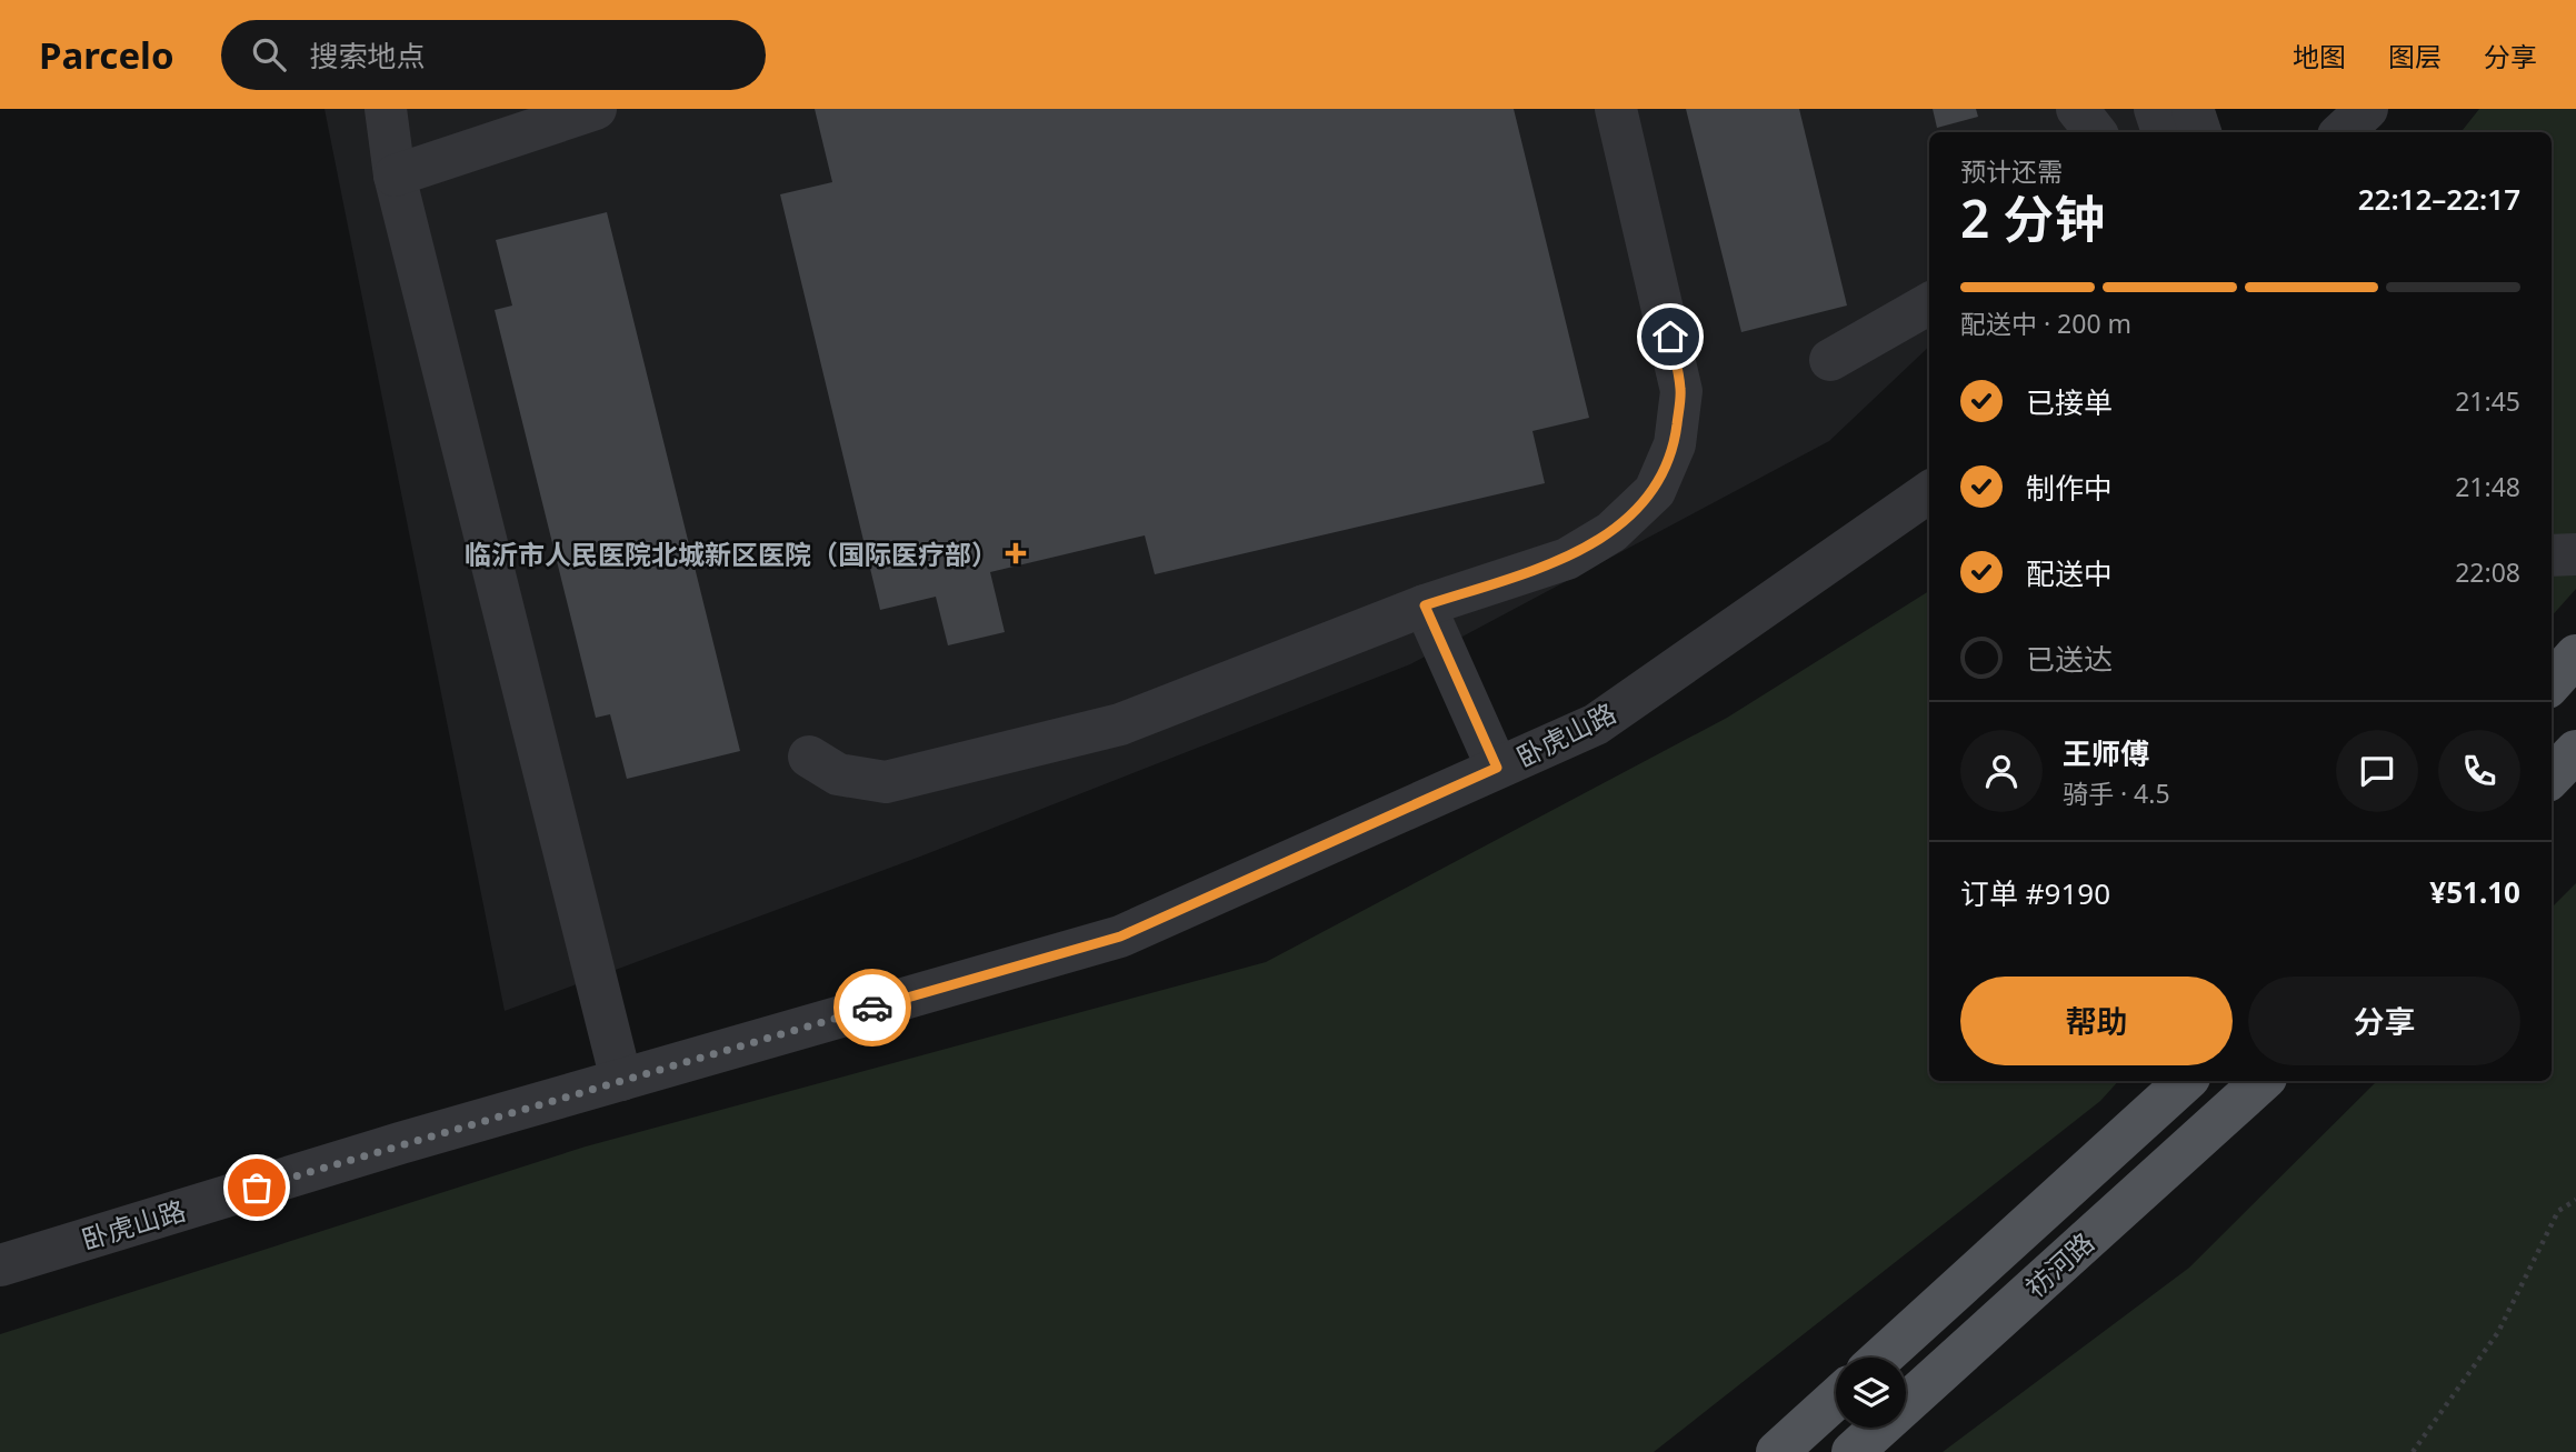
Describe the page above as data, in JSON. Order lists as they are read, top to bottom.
{
  "streets": {
    "main road": ["祊河路"],
    "street": ["卧虎山路"]
  },
  "places": {
    "health": ["临沂市人民医院北城新区医院（国际医疗部）"]
  },
  "page": {
    "header": "Parcelo",
    "search": "搜索地点",
    "nav": ["地图", "图层", "分享"],
    "heading": ["2 分钟", "预计还需", "22:12–22:17"],
    "panel": [
      "王师傅",
      "骑手 · 4.5",
      "订单 #9190",
      "¥51.10"
    ],
    "bar": "配送中 · 200 m",
    "list": [
      ["已接单", "21:45"],
      ["制作中", "21:48"],
      ["配送中", "22:08"],
      "已送达"
    ],
    "buttons": ["帮助", "分享"]
  }
}
